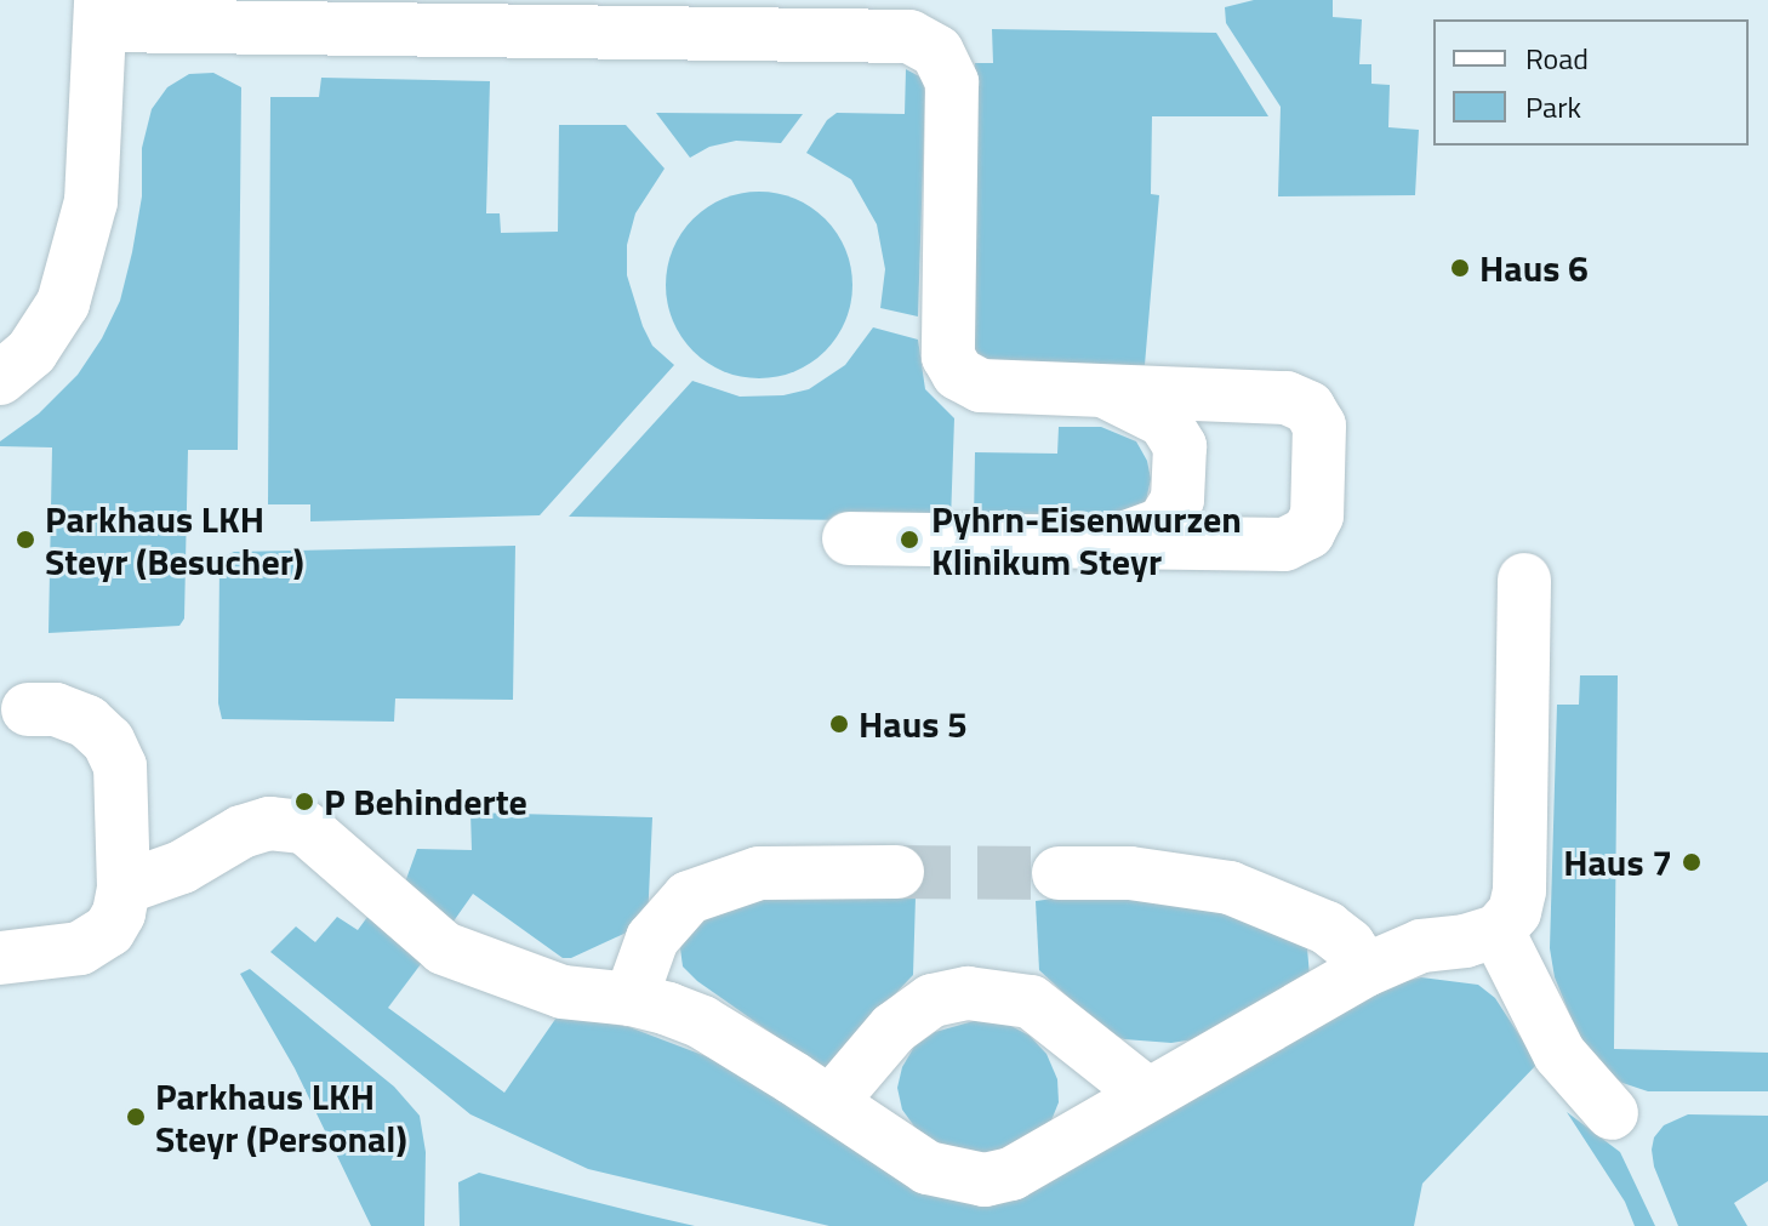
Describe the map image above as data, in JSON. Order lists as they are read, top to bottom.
{
  "places": [
    "Haus 6",
    "Parkhaus LKH Steyr (Besucher)",
    "Pyhrn-Eisenwurzen Klinikum Steyr",
    "Haus 5",
    "P Behinderte",
    "Haus 7",
    "Parkhaus LKH Steyr (Personal)"
  ],
  "legend": ["Road", "Park"]
}
